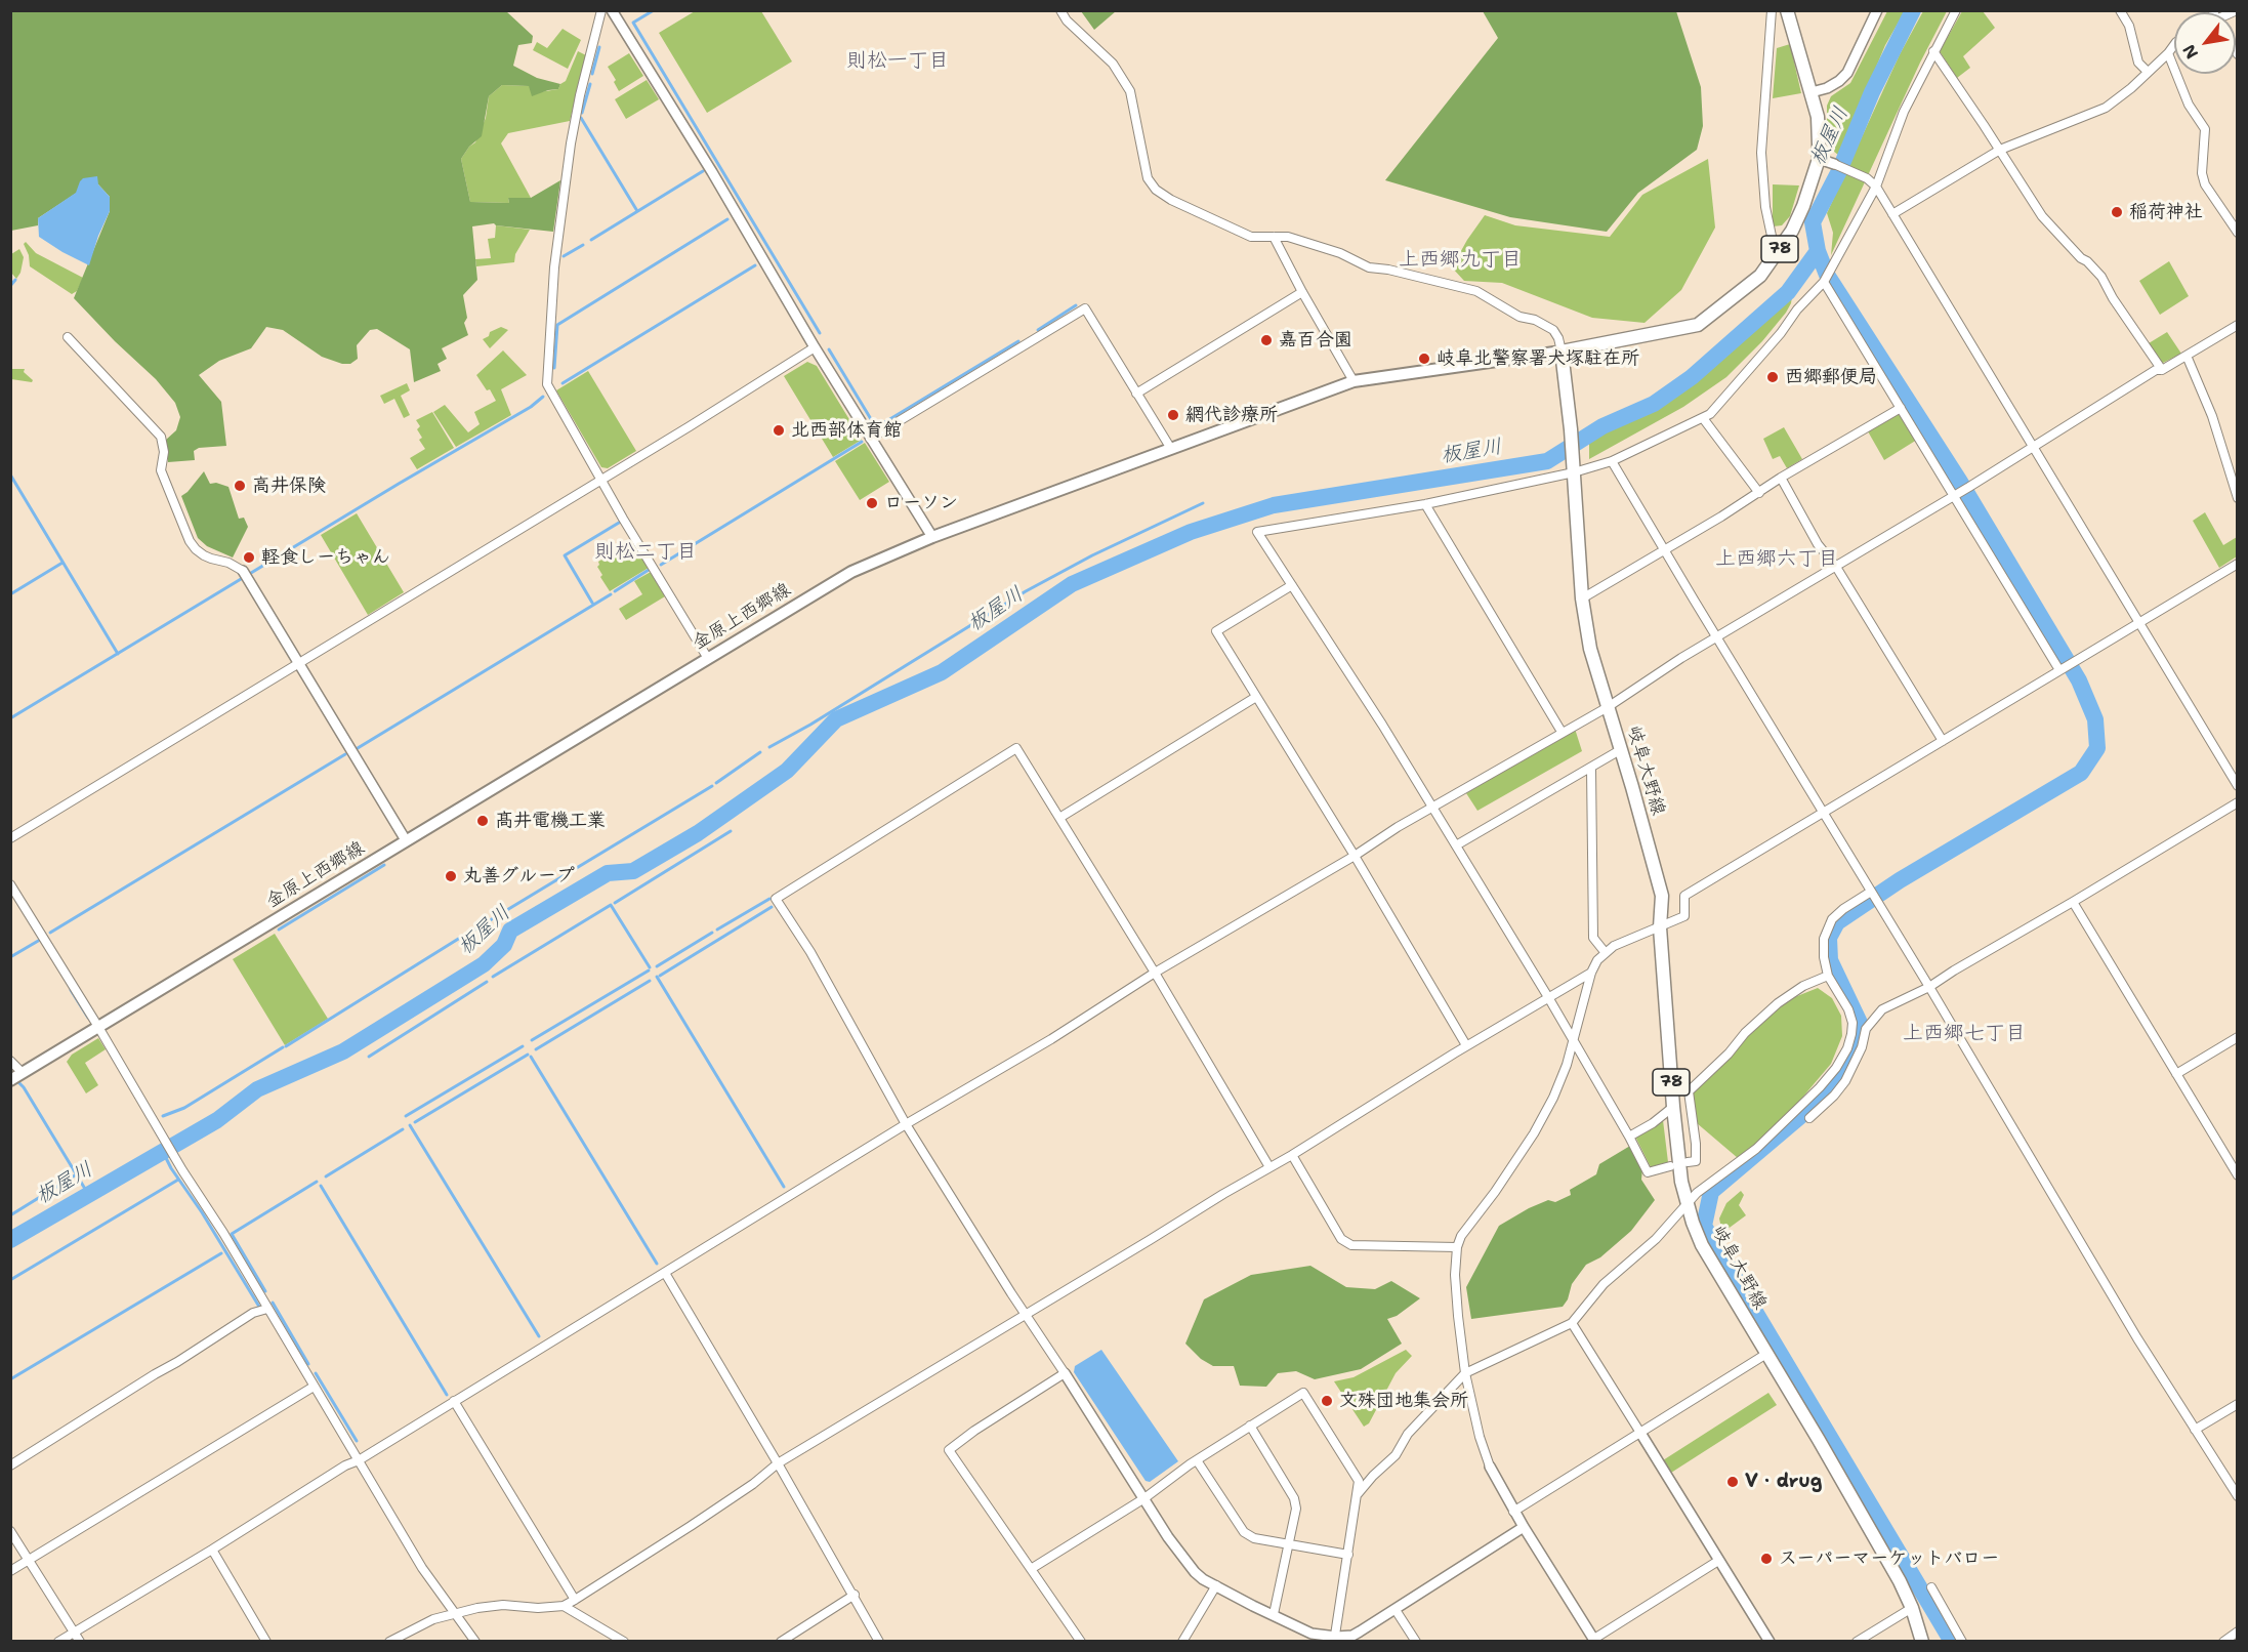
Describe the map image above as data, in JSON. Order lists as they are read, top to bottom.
{
  "streets": {
    "main road": ["78", "金原上西郷線", "岐阜大野線"]
  },
  "crossings": [
    ["78", "金原上西郷線"],
    ["78", "岐阜大野線"],
    ["金原上西郷線", "岐阜大野線"]
  ],
  "districts": [
    "則松一丁目",
    "上西郷九丁目",
    "則松二丁目",
    "上西郷六丁目",
    "上西郷七丁目"
  ],
  "water": ["板屋川"],
  "places": [
    "稲荷神社",
    "嘉百合園",
    "岐阜北警察署犬塚駐在所",
    "西郷郵便局",
    "網代診療所",
    "北西部体育館",
    "高井保険",
    "ローソン",
    "軽食しーちゃん",
    "髙井電機工業",
    "丸善グループ",
    "文殊団地集会所",
    "V・drug",
    "スーパーマーケットバロー"
  ],
  "north": "bottom left"
}
